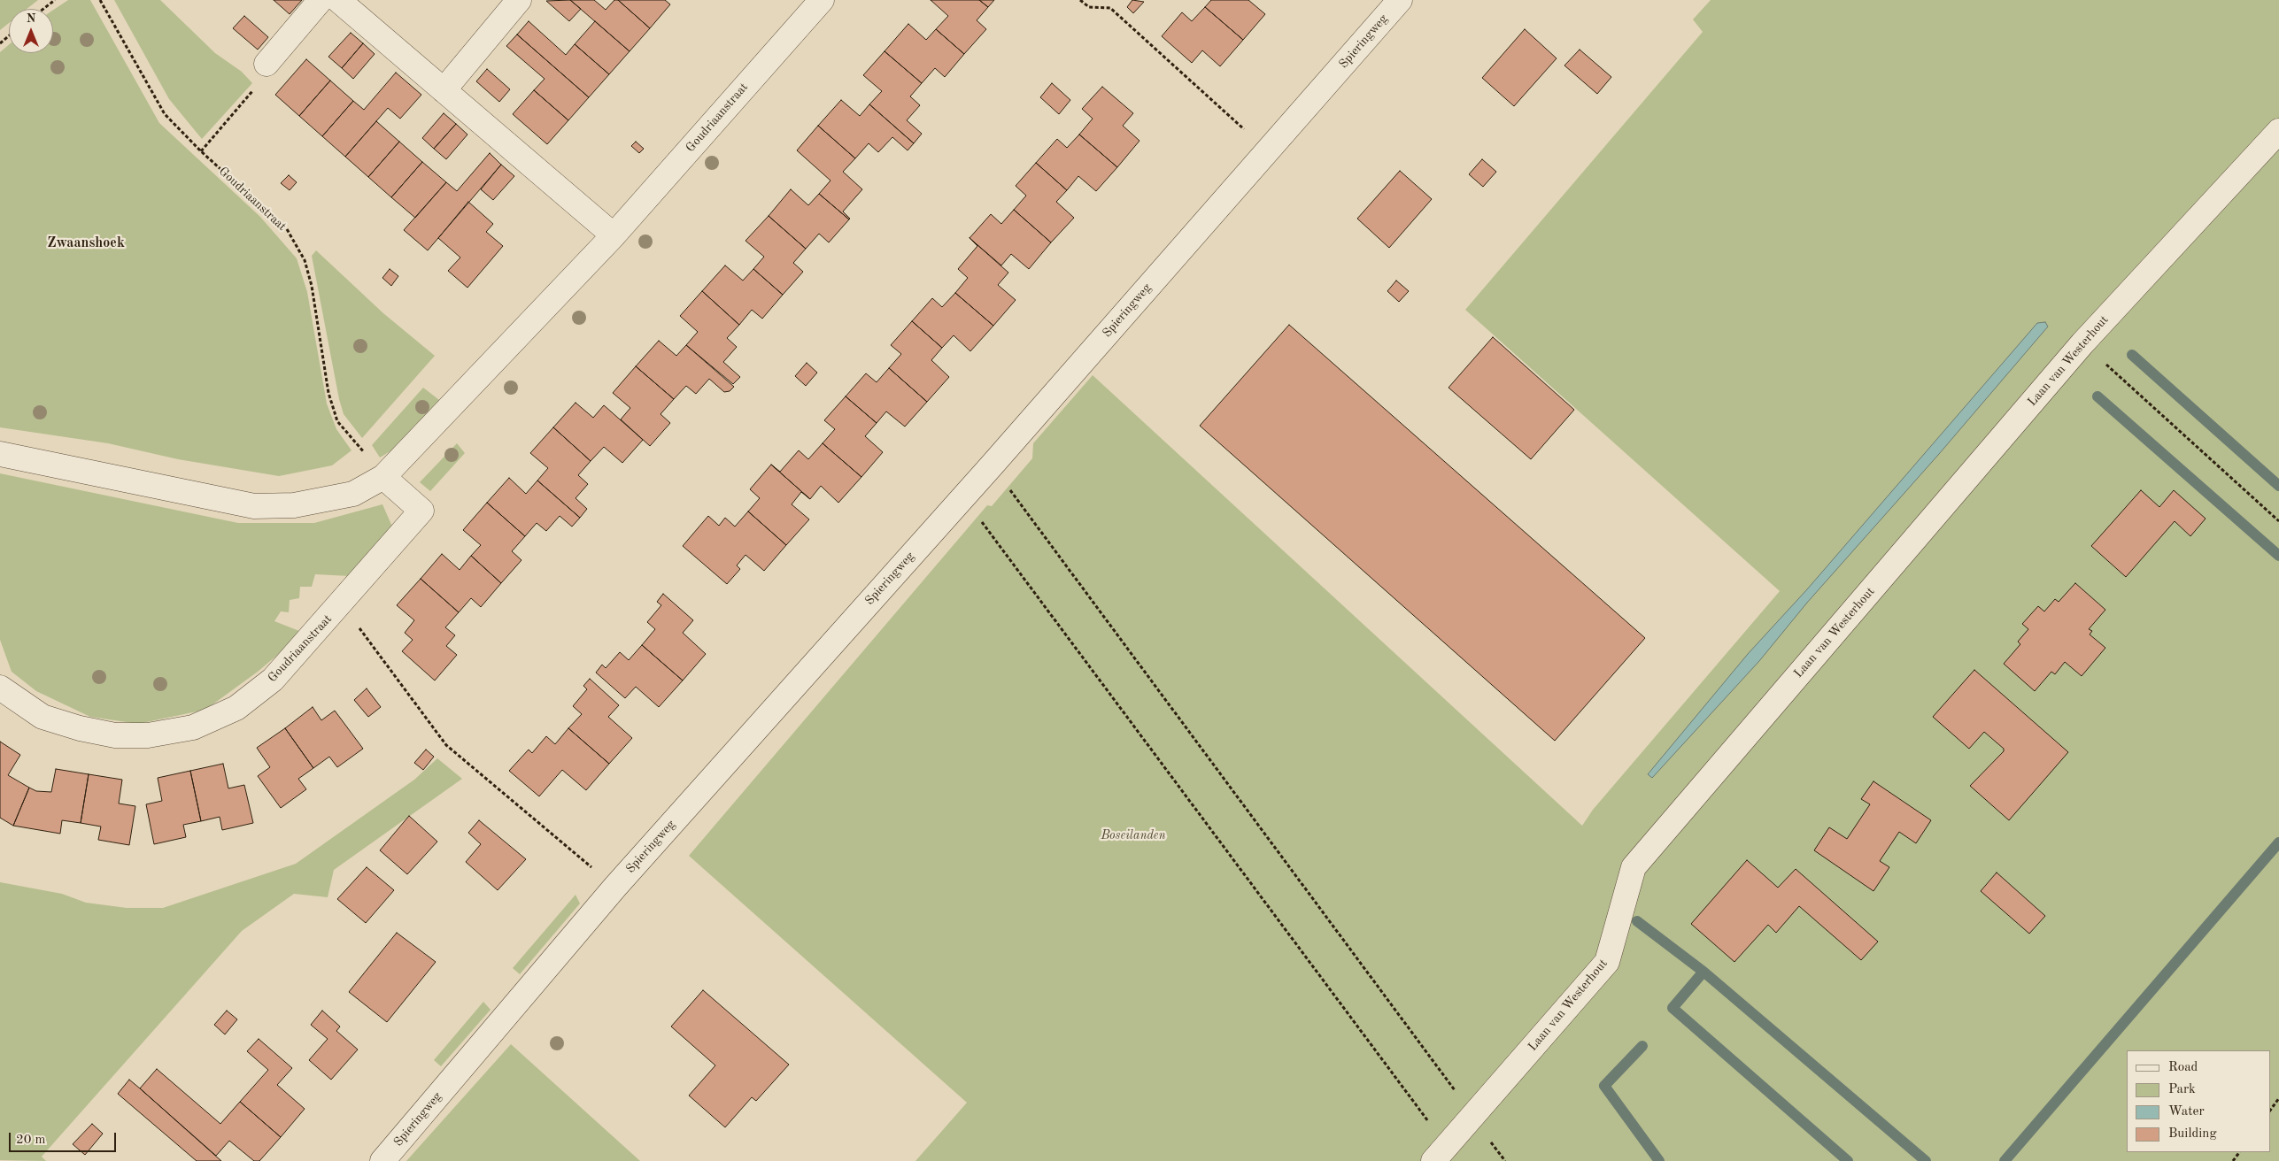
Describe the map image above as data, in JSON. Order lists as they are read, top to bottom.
{
  "streets": {
    "street": ["Spieringweg", "Goudriaanstraat", "Laan van Westerhout"]
  },
  "districts": ["Zwaanshoek"],
  "parks": ["Boseilanden"],
  "legend": [
    "Road",
    "Park",
    "Water",
    "Building"
  ],
  "scale_bar": "20 m",
  "north": "top"
}
